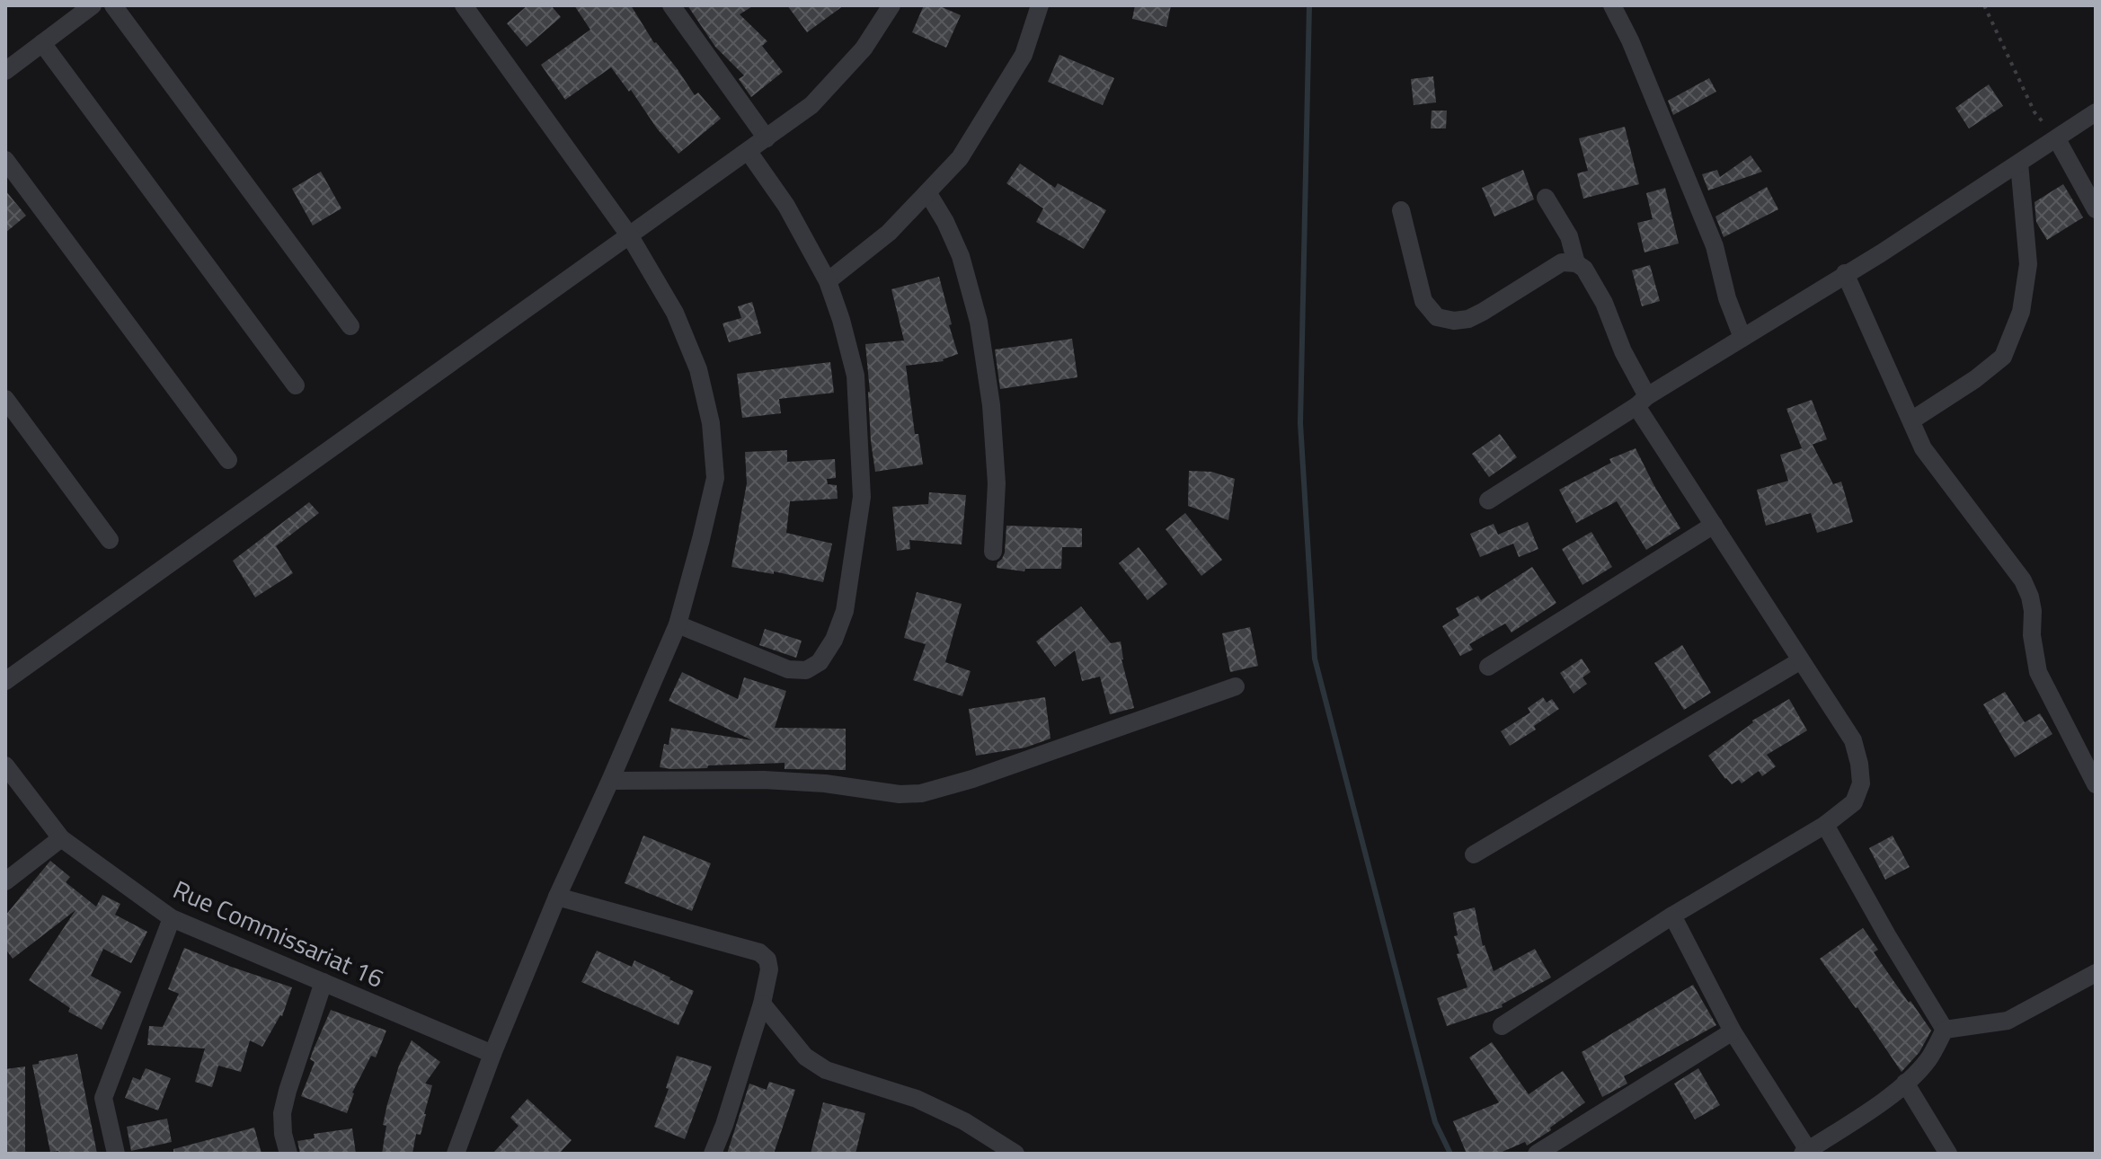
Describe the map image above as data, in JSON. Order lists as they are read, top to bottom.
{
  "streets": {
    "street": ["Rue Commissariat 16"]
  }
}
